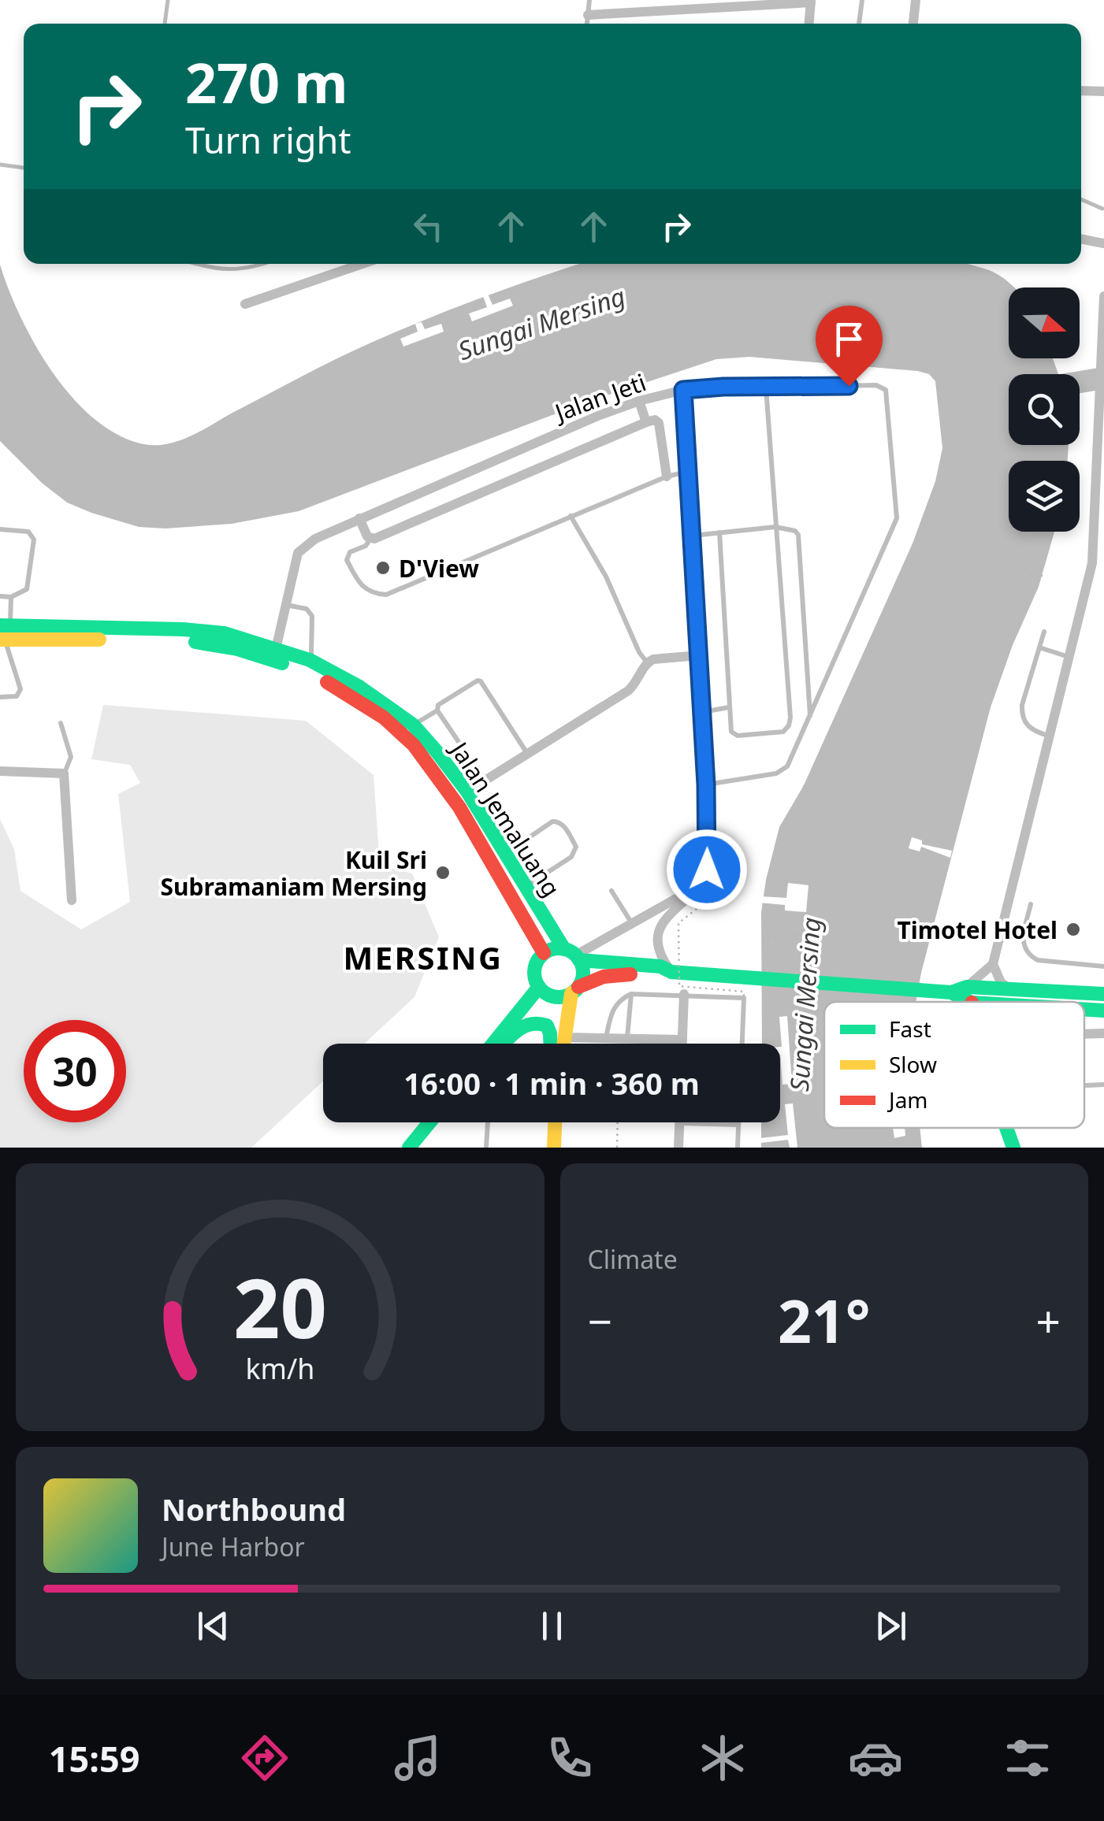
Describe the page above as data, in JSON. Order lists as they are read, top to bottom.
{
  "streets": {
    "main road": ["Jalan Jemaluang"],
    "street": ["Jalan Jeti"]
  },
  "crossings": [
    ["Jalan Jeti", "Jalan Jemaluang"]
  ],
  "districts": ["MERSING"],
  "water": ["Sungai Mersing"],
  "places": ["D'View", "Kuil Sri Subramaniam Mersing", "Timotel Hotel"],
  "legend": ["Fast", "Slow", "Jam"],
  "north": "right",
  "page": {
    "turn": ["270 m", "Turn right"],
    "limit": "30",
    "trip": "16:00 · 1 min · 360 m",
    "tile": "Climate",
    "heat": ["−", "21°", "+"],
    "song": ["Northbound", "June Harbor"],
    "tabs": "15:59",
    "gauge": ["20", "km/h"]
  }
}
